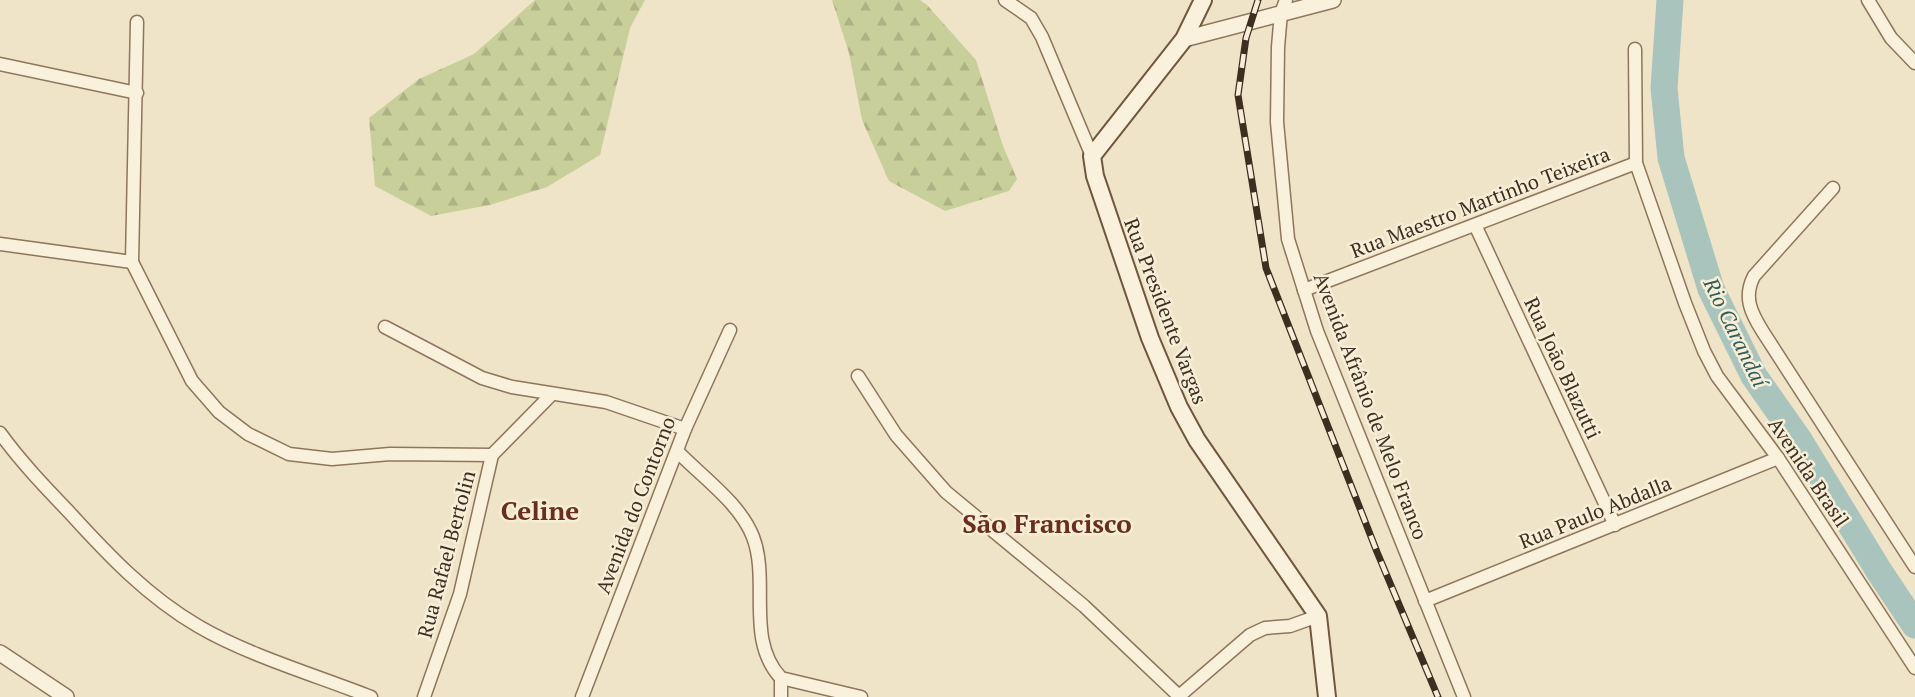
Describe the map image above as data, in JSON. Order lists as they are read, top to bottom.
{
  "streets": {
    "main road": ["Rua Presidente Vargas"],
    "street": [
      "Rua Maestro Martinho Teixeira",
      "Rua João Blazutti",
      "Avenida Afrânio de Melo Franco",
      "Avenida Brasil",
      "Avenida do Contorno",
      "Rua Paulo Abdalla",
      "Rua Rafael Bertolin"
    ]
  },
  "crossings": [
    ["Rua Maestro Martinho Teixeira", "Rua João Blazutti"],
    ["Rua Maestro Martinho Teixeira", "Avenida Afrânio de Melo Franco"],
    ["Rua Maestro Martinho Teixeira", "Avenida Brasil"],
    ["Rua João Blazutti", "Rua Paulo Abdalla"],
    ["Avenida Afrânio de Melo Franco", "Rua Paulo Abdalla"],
    ["Avenida Brasil", "Rua Paulo Abdalla"]
  ],
  "districts": ["Celine", "São Francisco"],
  "water": ["Rio Carandaí"]
}
